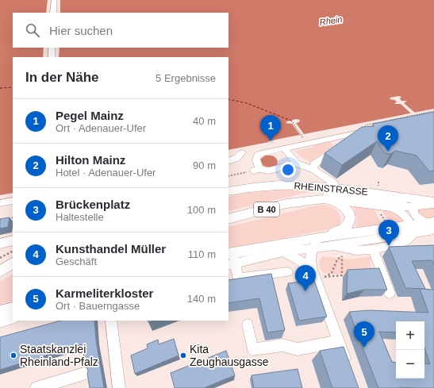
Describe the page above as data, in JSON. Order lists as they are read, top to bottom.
{
  "streets": {
    "main road": ["RHEINSTRASSE", "B 40"]
  },
  "water": ["Rhein"],
  "places": ["Staatskanzlei Rheinland-Pfalz", "Kita Zeughausgasse"],
  "page": {
    "search": "Hier suchen",
    "heading": ["In der Nähe", "5 Ergebnisse"],
    "list": [
      {
        "mark": "1",
        "name": "Pegel Mainz",
        "note": "Ort · Adenauer-Ufer",
        "value": "40 m"
      },
      {
        "mark": "2",
        "name": "Hilton Mainz",
        "note": "Hotel · Adenauer-Ufer",
        "value": "90 m"
      },
      {
        "mark": "3",
        "name": "Brückenplatz",
        "note": "Haltestelle",
        "value": "100 m"
      },
      {
        "mark": "4",
        "name": "Kunsthandel Müller",
        "note": "Geschäft",
        "value": "110 m"
      },
      {
        "mark": "5",
        "name": "Karmeliterkloster",
        "note": "Ort · Bauerngasse",
        "value": "140 m"
      }
    ],
    "pins": [
      "1",
      "2",
      "3",
      "4",
      "5"
    ],
    "map_buttons": ["+", "−"]
  }
}
